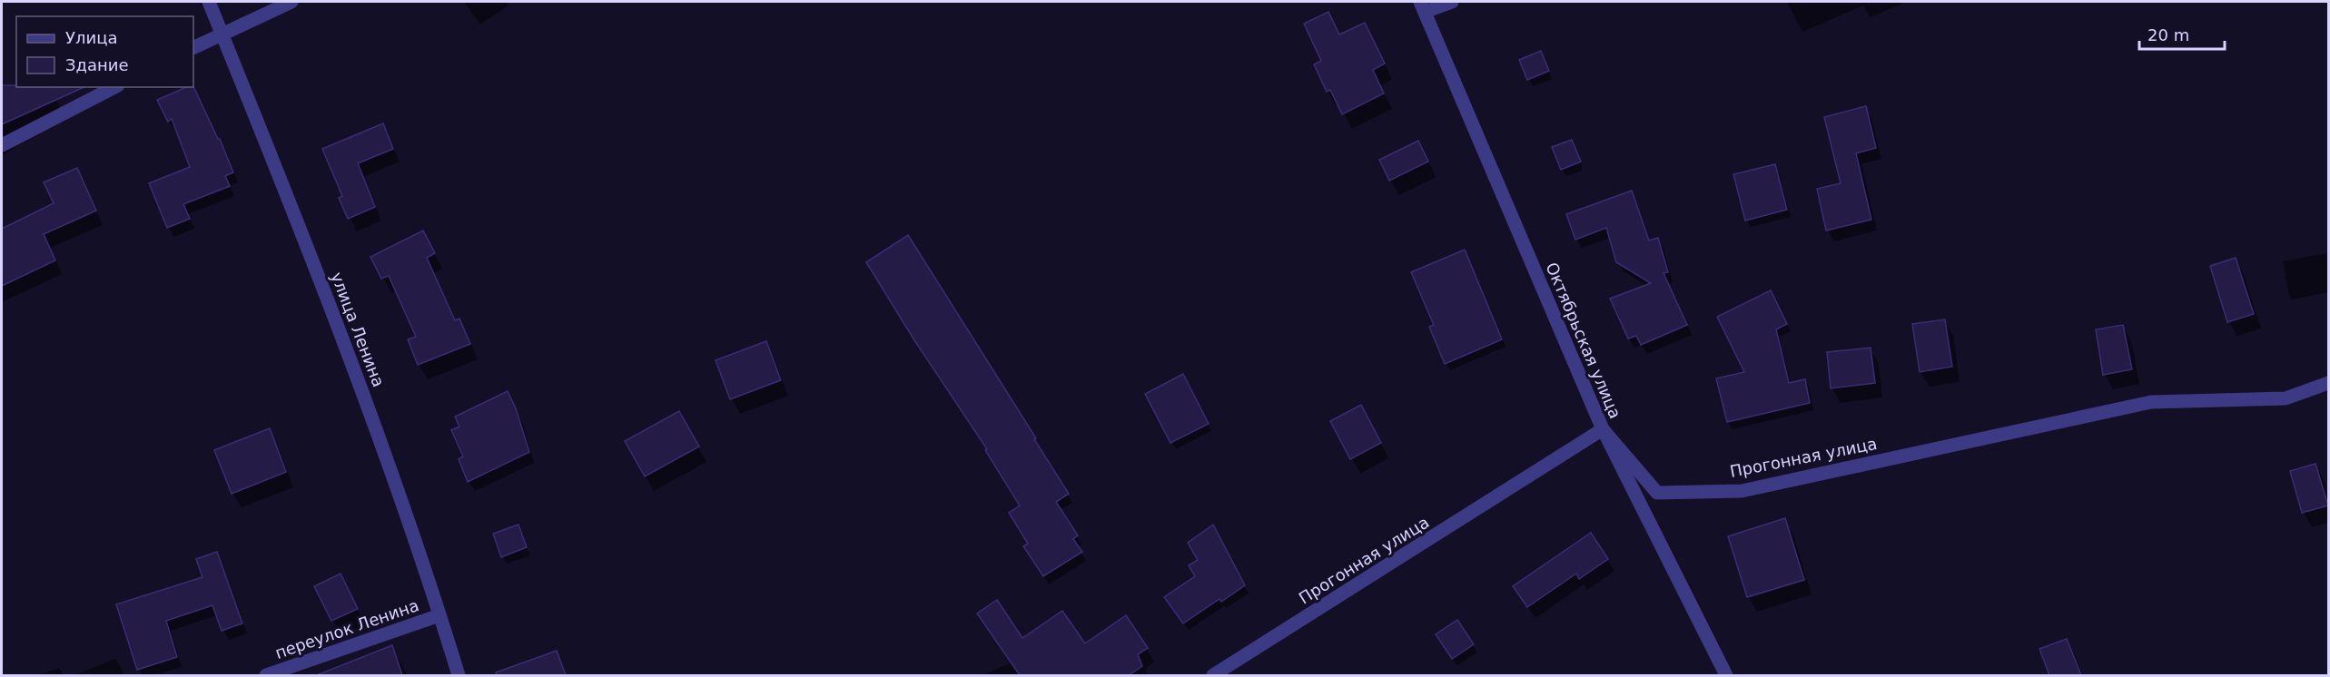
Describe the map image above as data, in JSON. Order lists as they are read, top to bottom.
{
  "streets": {
    "street": [
      "улица Ленина",
      "Октябрьская улица",
      "Прогонная улица",
      "переулок Ленина"
    ]
  },
  "crossings": [
    ["улица Ленина", "переулок Ленина"],
    ["Октябрьская улица", "Прогонная улица"]
  ],
  "legend": ["Улица", "Здание"],
  "scale_bar": "20 m"
}
